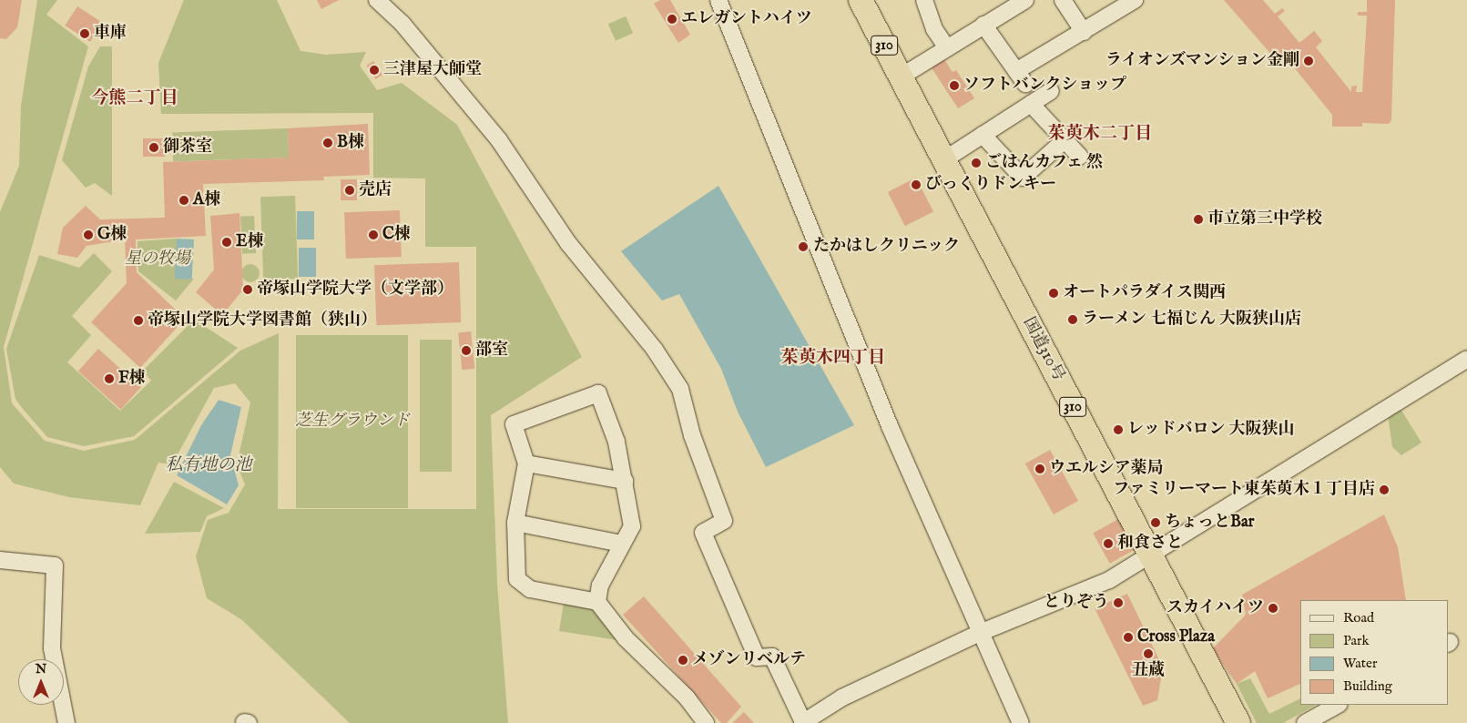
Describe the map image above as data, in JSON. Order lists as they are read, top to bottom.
{
  "streets": {
    "highway": ["310", "国道310号"]
  },
  "districts": ["今熊二丁目", "茱萸木二丁目", "茱萸木四丁目"],
  "water": ["私有地の池"],
  "parks": ["星の牧場", "芝生グラウンド"],
  "places": [
    "エレガントハイツ",
    "車庫",
    "ライオンズマンション金剛",
    "三津屋大師堂",
    "ソフトバンクショップ",
    "B棟",
    "御茶室",
    "ごはんカフェ 然",
    "びっくりドンキー",
    "売店",
    "A棟",
    "市立第三中学校",
    "G棟",
    "C棟",
    "E棟",
    "たかはしクリニック",
    "帝塚山学院大学（文学部）",
    "オートパラダイス関西",
    "ラーメン 七福じん 大阪狭山店",
    "帝塚山学院大学図書館（狭山）",
    "部室",
    "F棟",
    "レッドバロン 大阪狭山",
    "ウエルシア薬局",
    "ファミリーマート東茱萸木１丁目店",
    "ちょっとBar",
    "和食さと",
    "とりぞう",
    "スカイハイツ",
    "Cross Plaza",
    "丑蔵",
    "メゾンリベルテ"
  ],
  "legend": [
    "Road",
    "Park",
    "Water",
    "Building"
  ],
  "north": "top"
}
